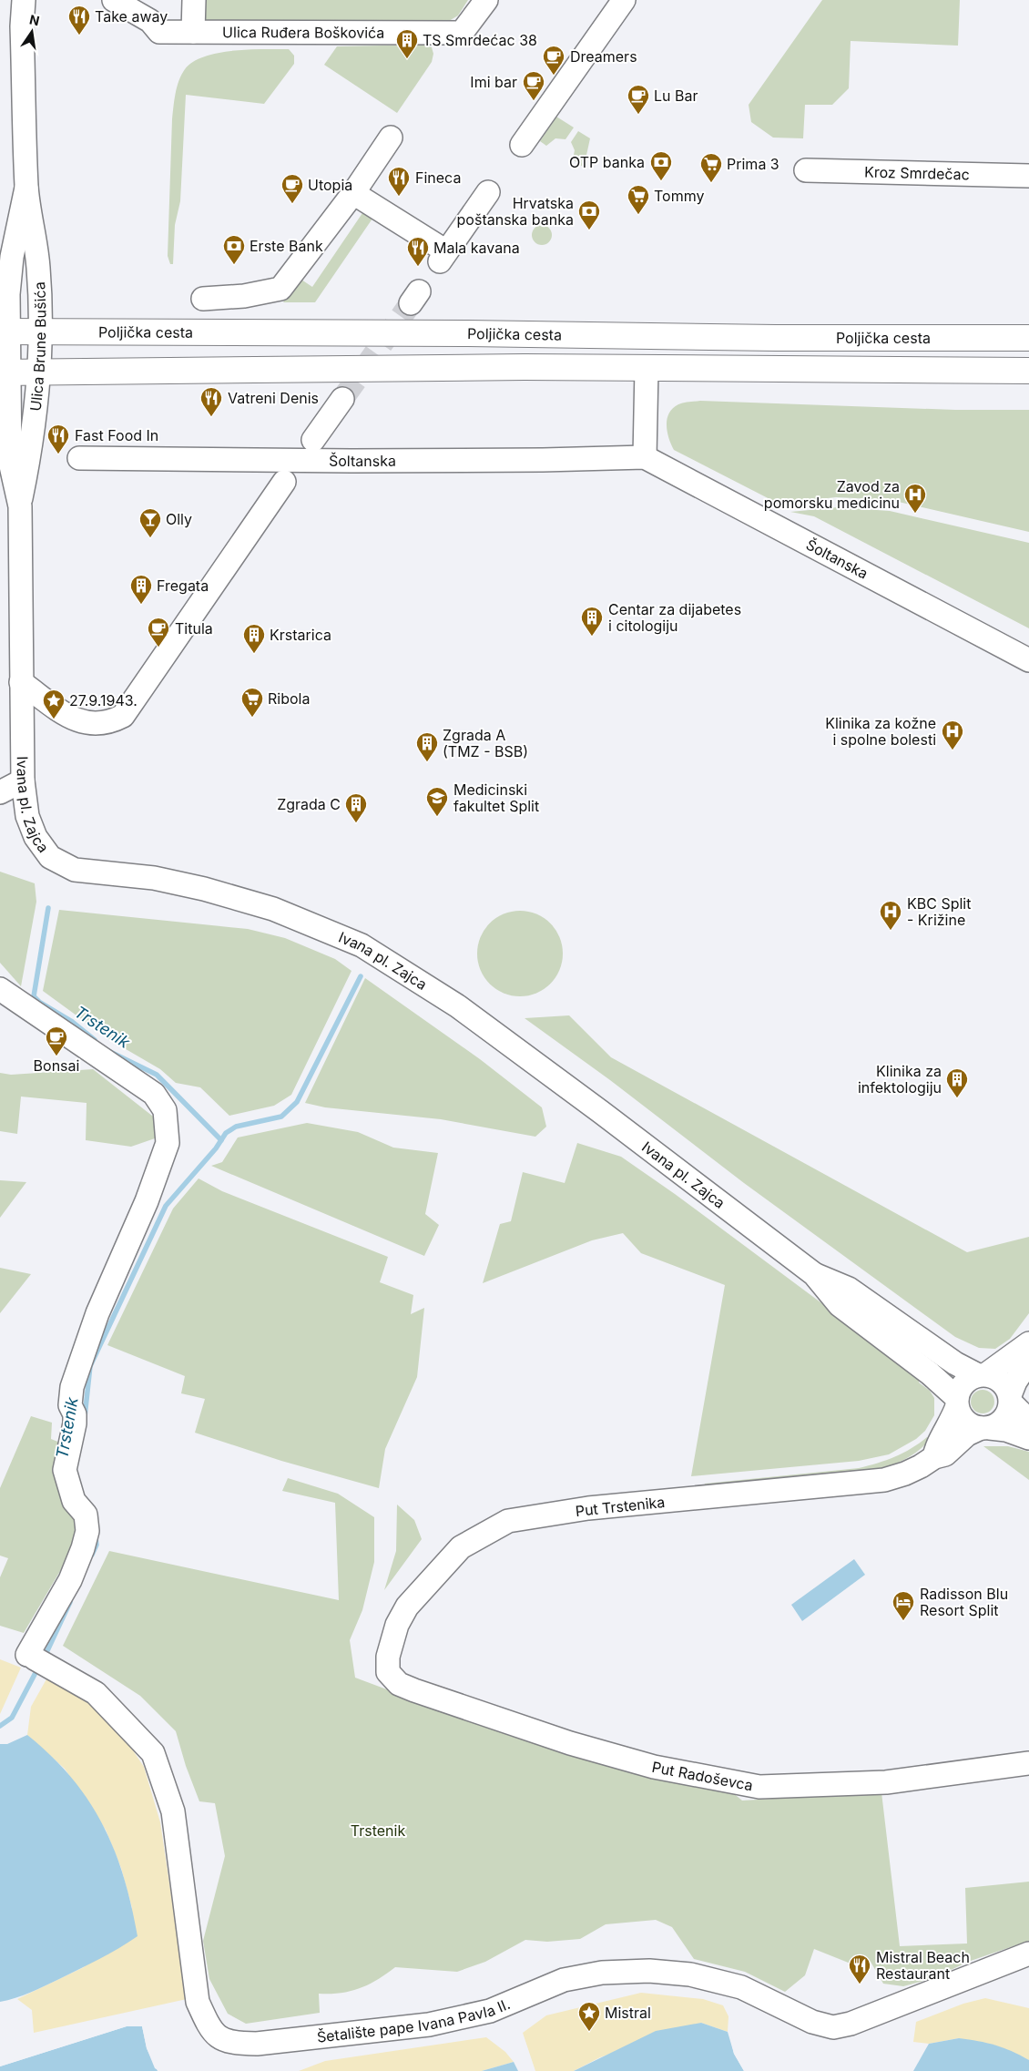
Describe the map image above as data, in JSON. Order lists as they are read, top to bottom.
{
  "streets": {
    "main road": ["Poljička cesta"],
    "street": [
      "Ulica Ruđera Boškovića",
      "Kroz Smrdečac",
      "Ulica Brune Bušića",
      "Šoltanska",
      "Ivana pl. Zajca",
      "Put Trstenika",
      "Put Radoševca",
      "Šetalište pape Ivana Pavla II."
    ]
  },
  "crossings": [
    ["Poljička cesta", "Ulica Brune Bušića"],
    ["Ulica Brune Bušića", "Ivana pl. Zajca"],
    ["Ivana pl. Zajca", "Put Trstenika"],
    ["Put Trstenika", "Put Radoševca"]
  ],
  "water": ["Trstenik"],
  "parks": ["Trstenik"],
  "places": {
    "restaurant": [
      "Take away",
      "Fineca",
      "Mala kavana",
      "Vatreni Denis",
      "Fast Food In",
      "Mistral Beach Restaurant"
    ],
    "building": [
      "TS Smrdećac 38",
      "Fregata",
      "Centar za dijabetes i citologiju",
      "Krstarica",
      "Zgrada A (TMZ - BSB)",
      "Zgrada C",
      "Klinika za infektologiju"
    ],
    "cafe": [
      "Dreamers",
      "Imi bar",
      "Lu Bar",
      "Utopia",
      "Titula",
      "Bonsai"
    ],
    "bank": ["OTP banka", "Hrvatska poštanska banka", "Erste Bank"],
    "supermarket": ["Prima 3", "Tommy", "Ribola"],
    "hospital": ["Zavod za pomorsku medicinu", "Klinika za kožne i spolne bolesti", "KBC Split - Križine"],
    "bar": ["Olly"],
    "place": ["27.9.1943.", "Mistral"],
    "school or university": ["Medicinski fakultet Split"],
    "hotel": ["Radisson Blu Resort Split"]
  },
  "north": "top"
}
